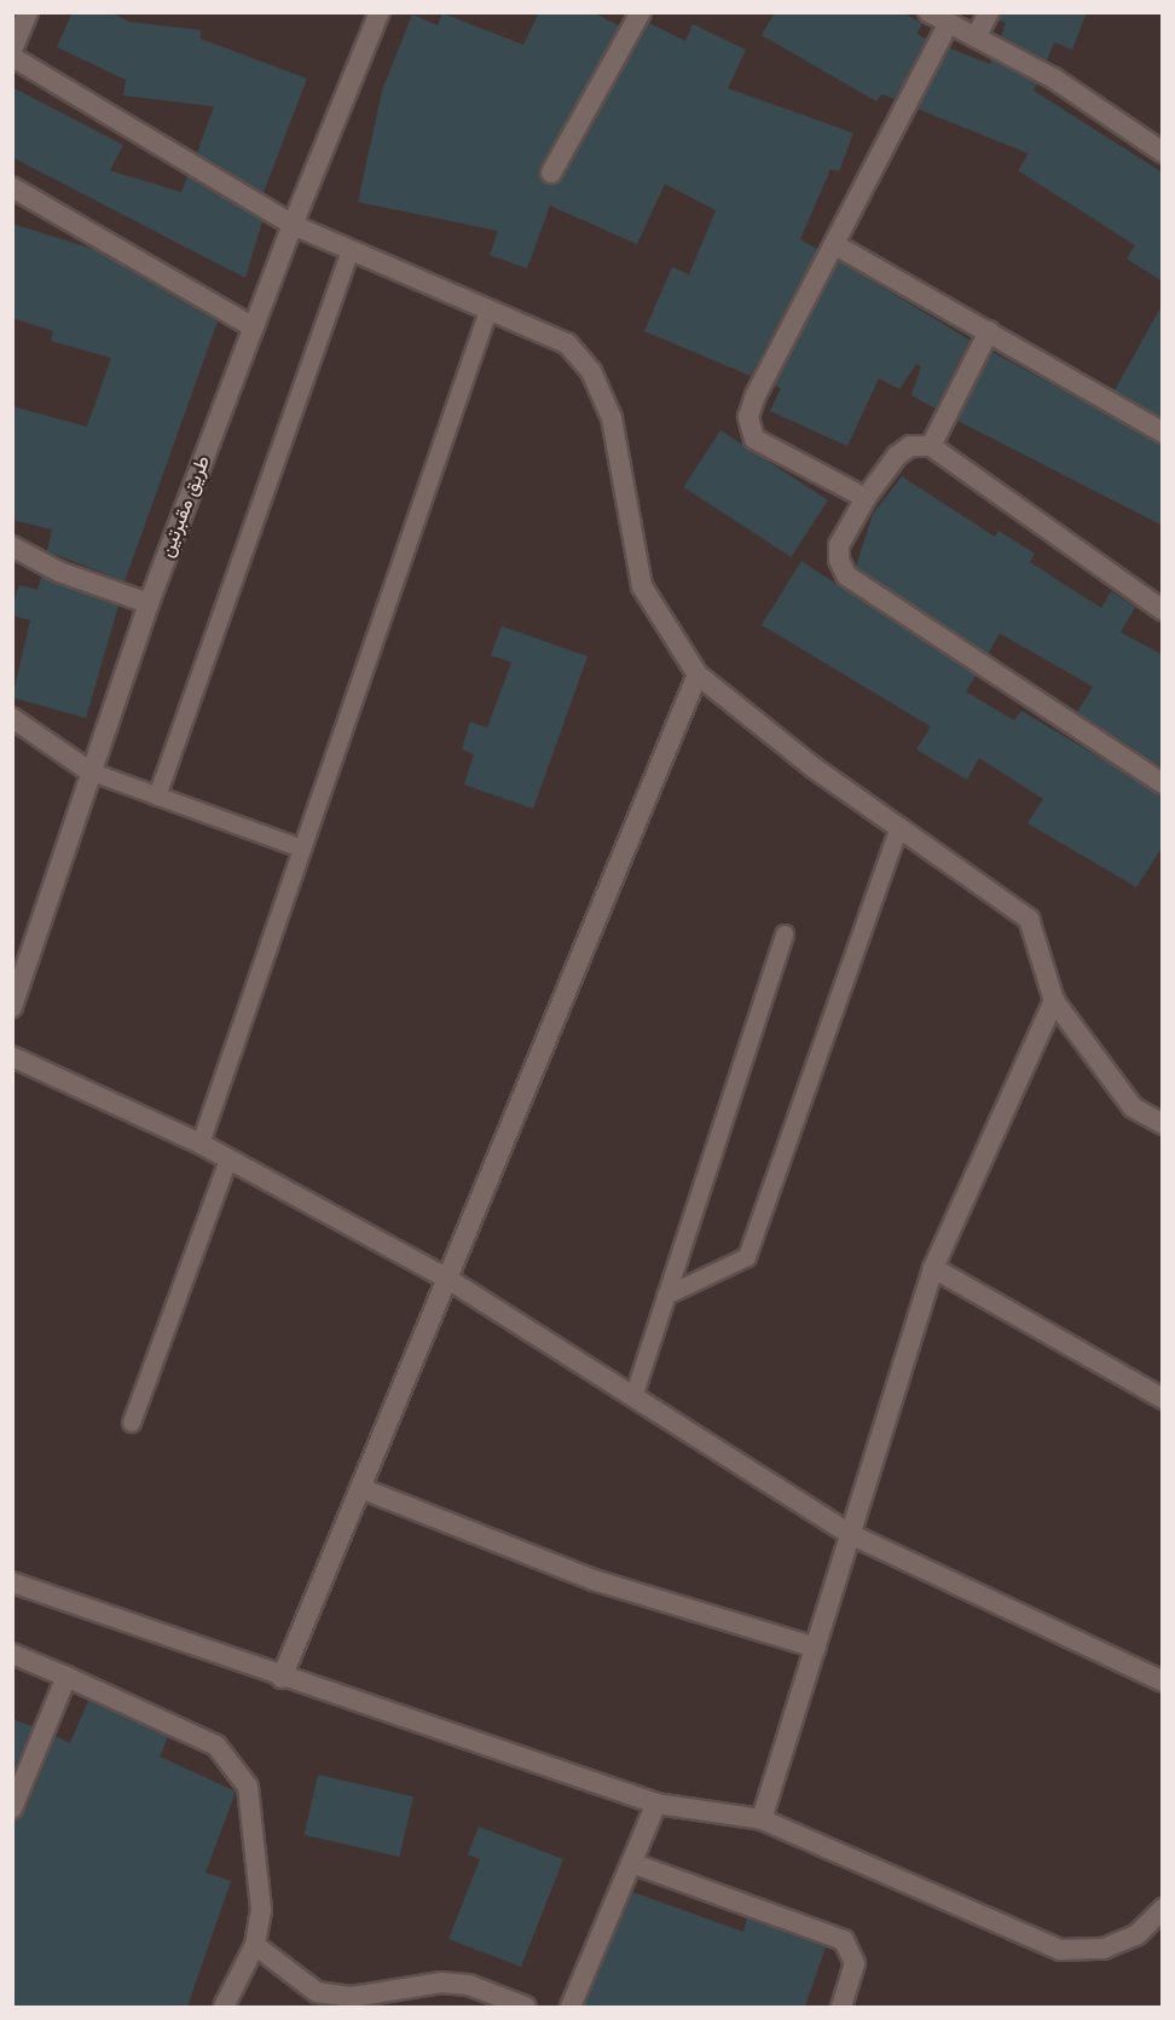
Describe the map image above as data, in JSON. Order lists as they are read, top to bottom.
{
  "streets": {
    "street": ["طريق مقبرتين"]
  }
}
